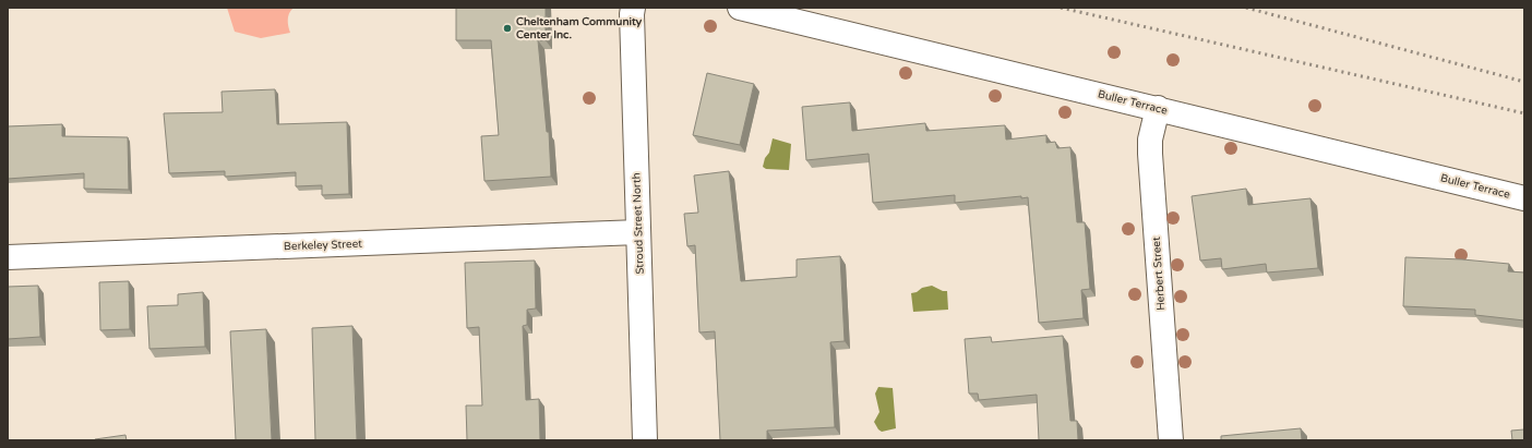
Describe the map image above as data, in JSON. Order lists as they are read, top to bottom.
{
  "streets": {
    "street": [
      "Buller Terrace",
      "Stroud Street North",
      "Berkeley Street",
      "Herbert Street"
    ]
  },
  "crossings": [
    ["Buller Terrace", "Herbert Street"],
    ["Stroud Street North", "Berkeley Street"]
  ],
  "places": ["Cheltenham Community Center Inc."]
}
